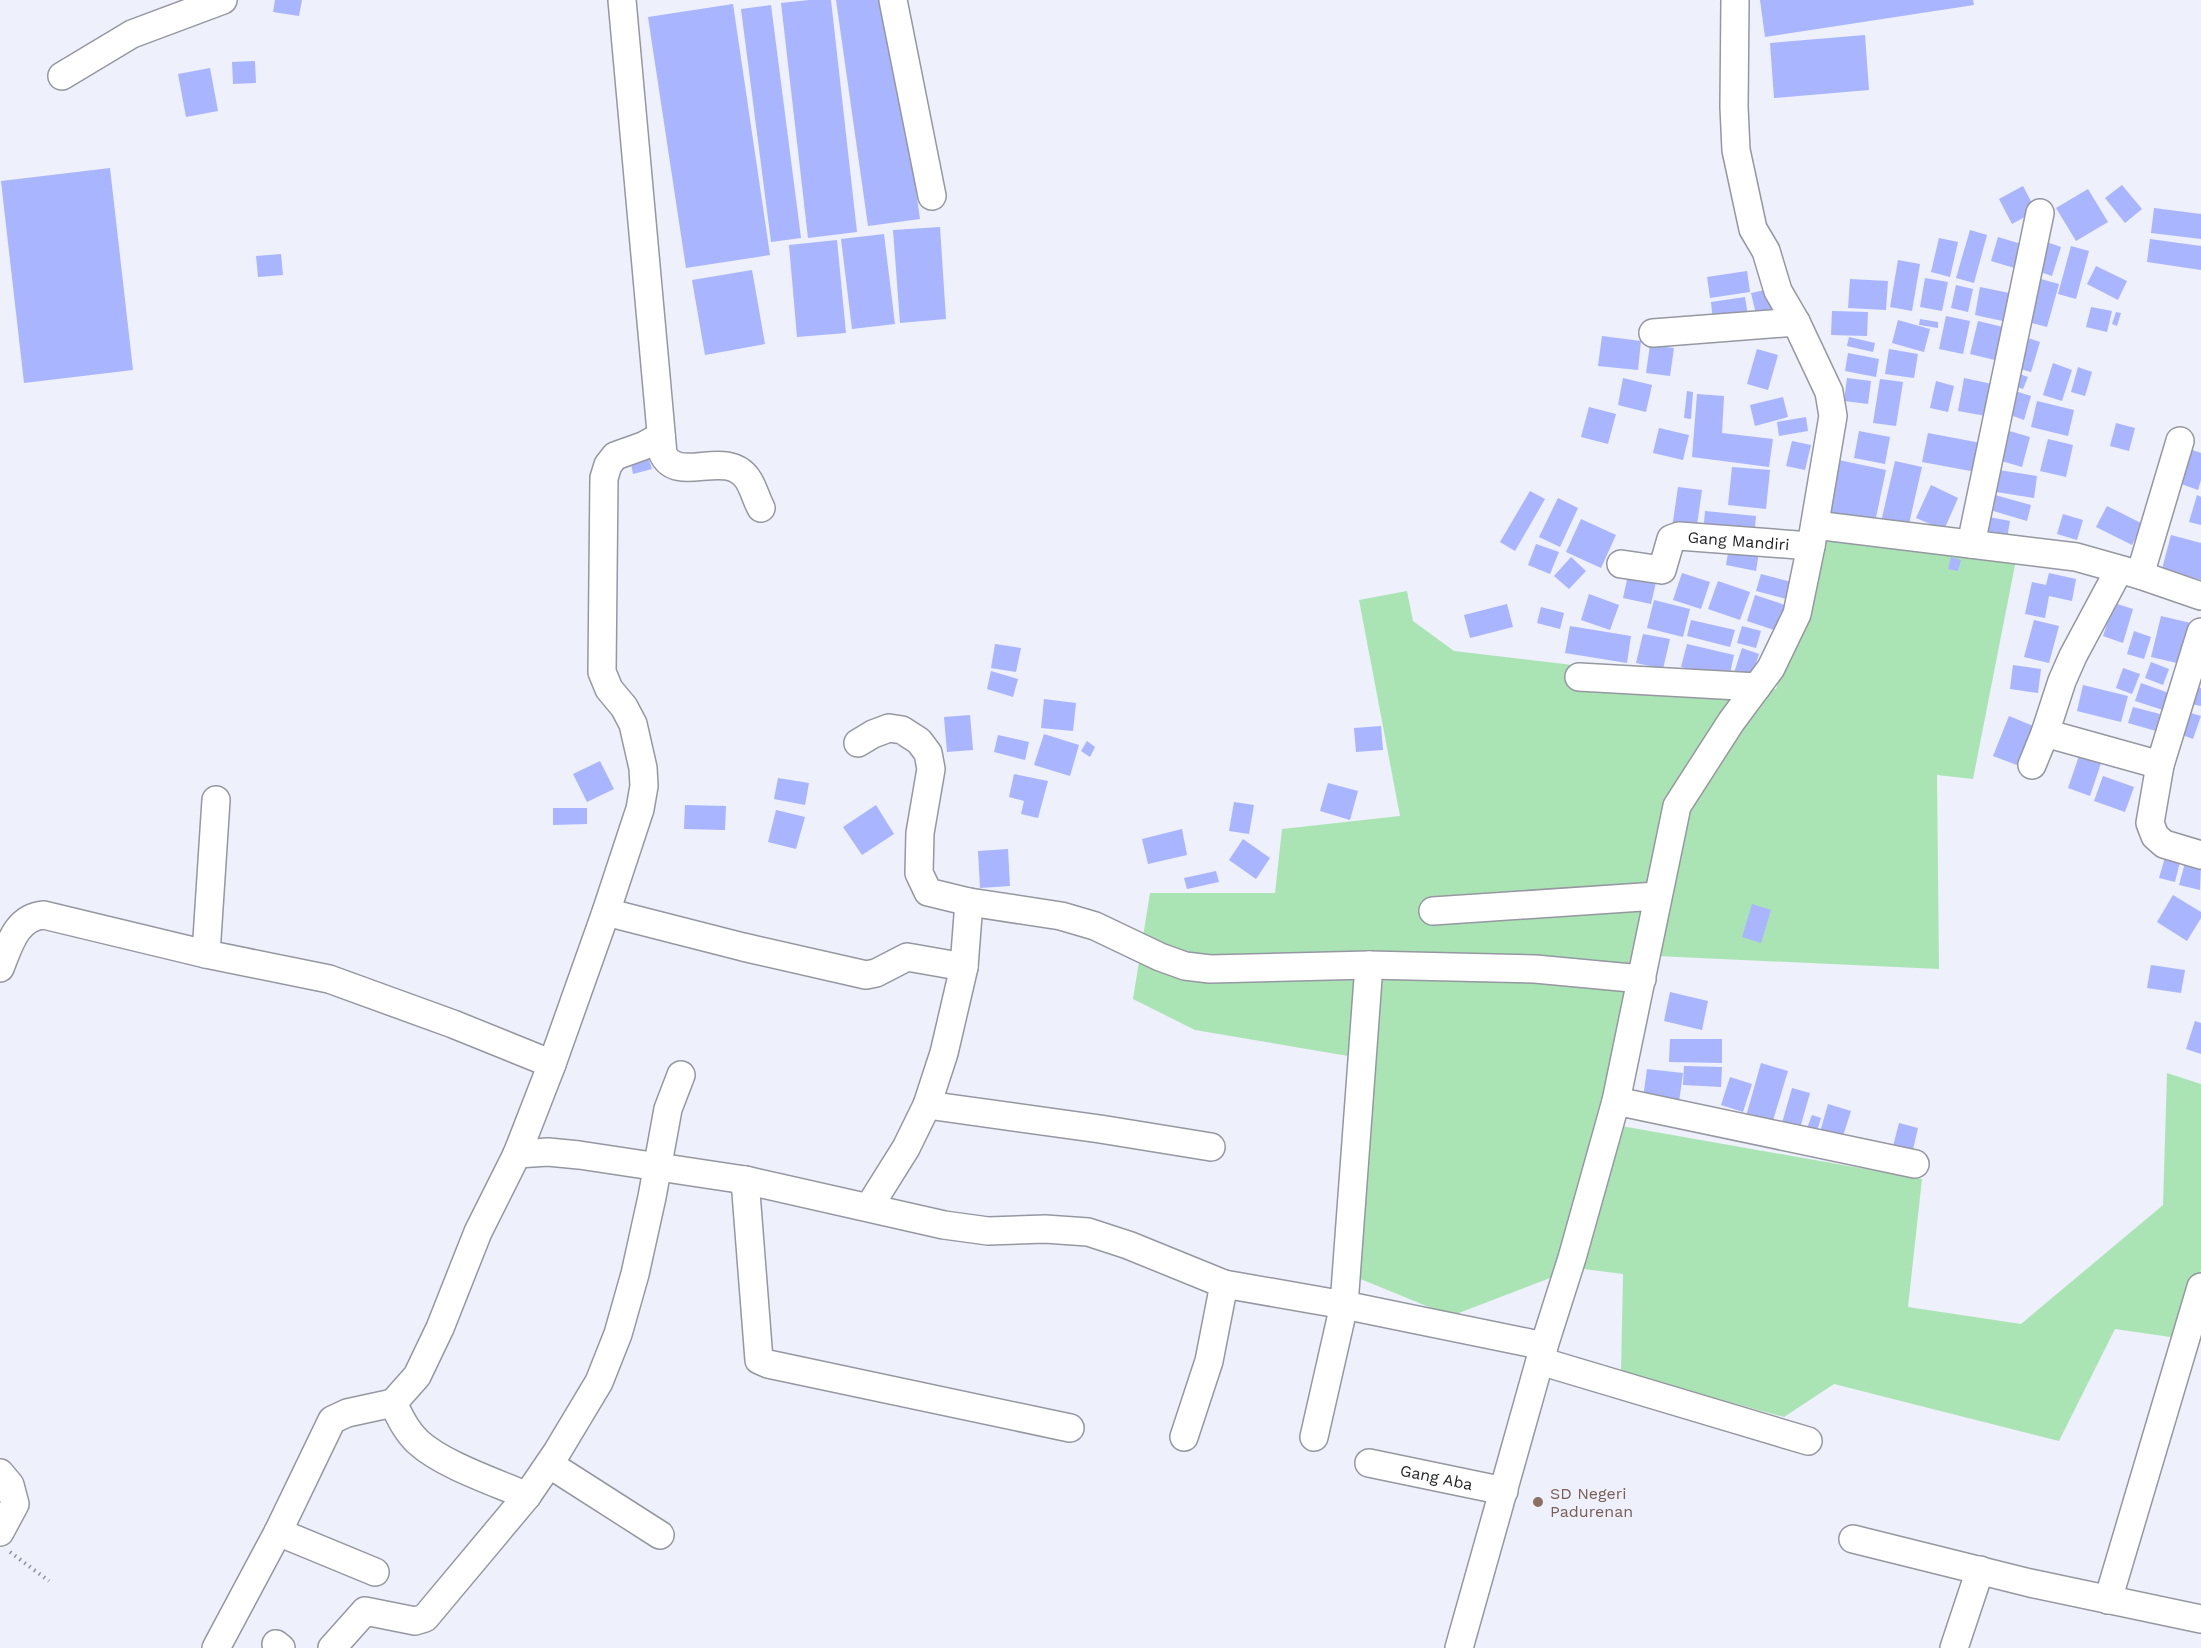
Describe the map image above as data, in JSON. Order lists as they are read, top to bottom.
{
  "streets": {
    "street": ["Gang Mandiri", "Gang Aba"]
  },
  "places": ["SD Negeri Padurenan"]
}
